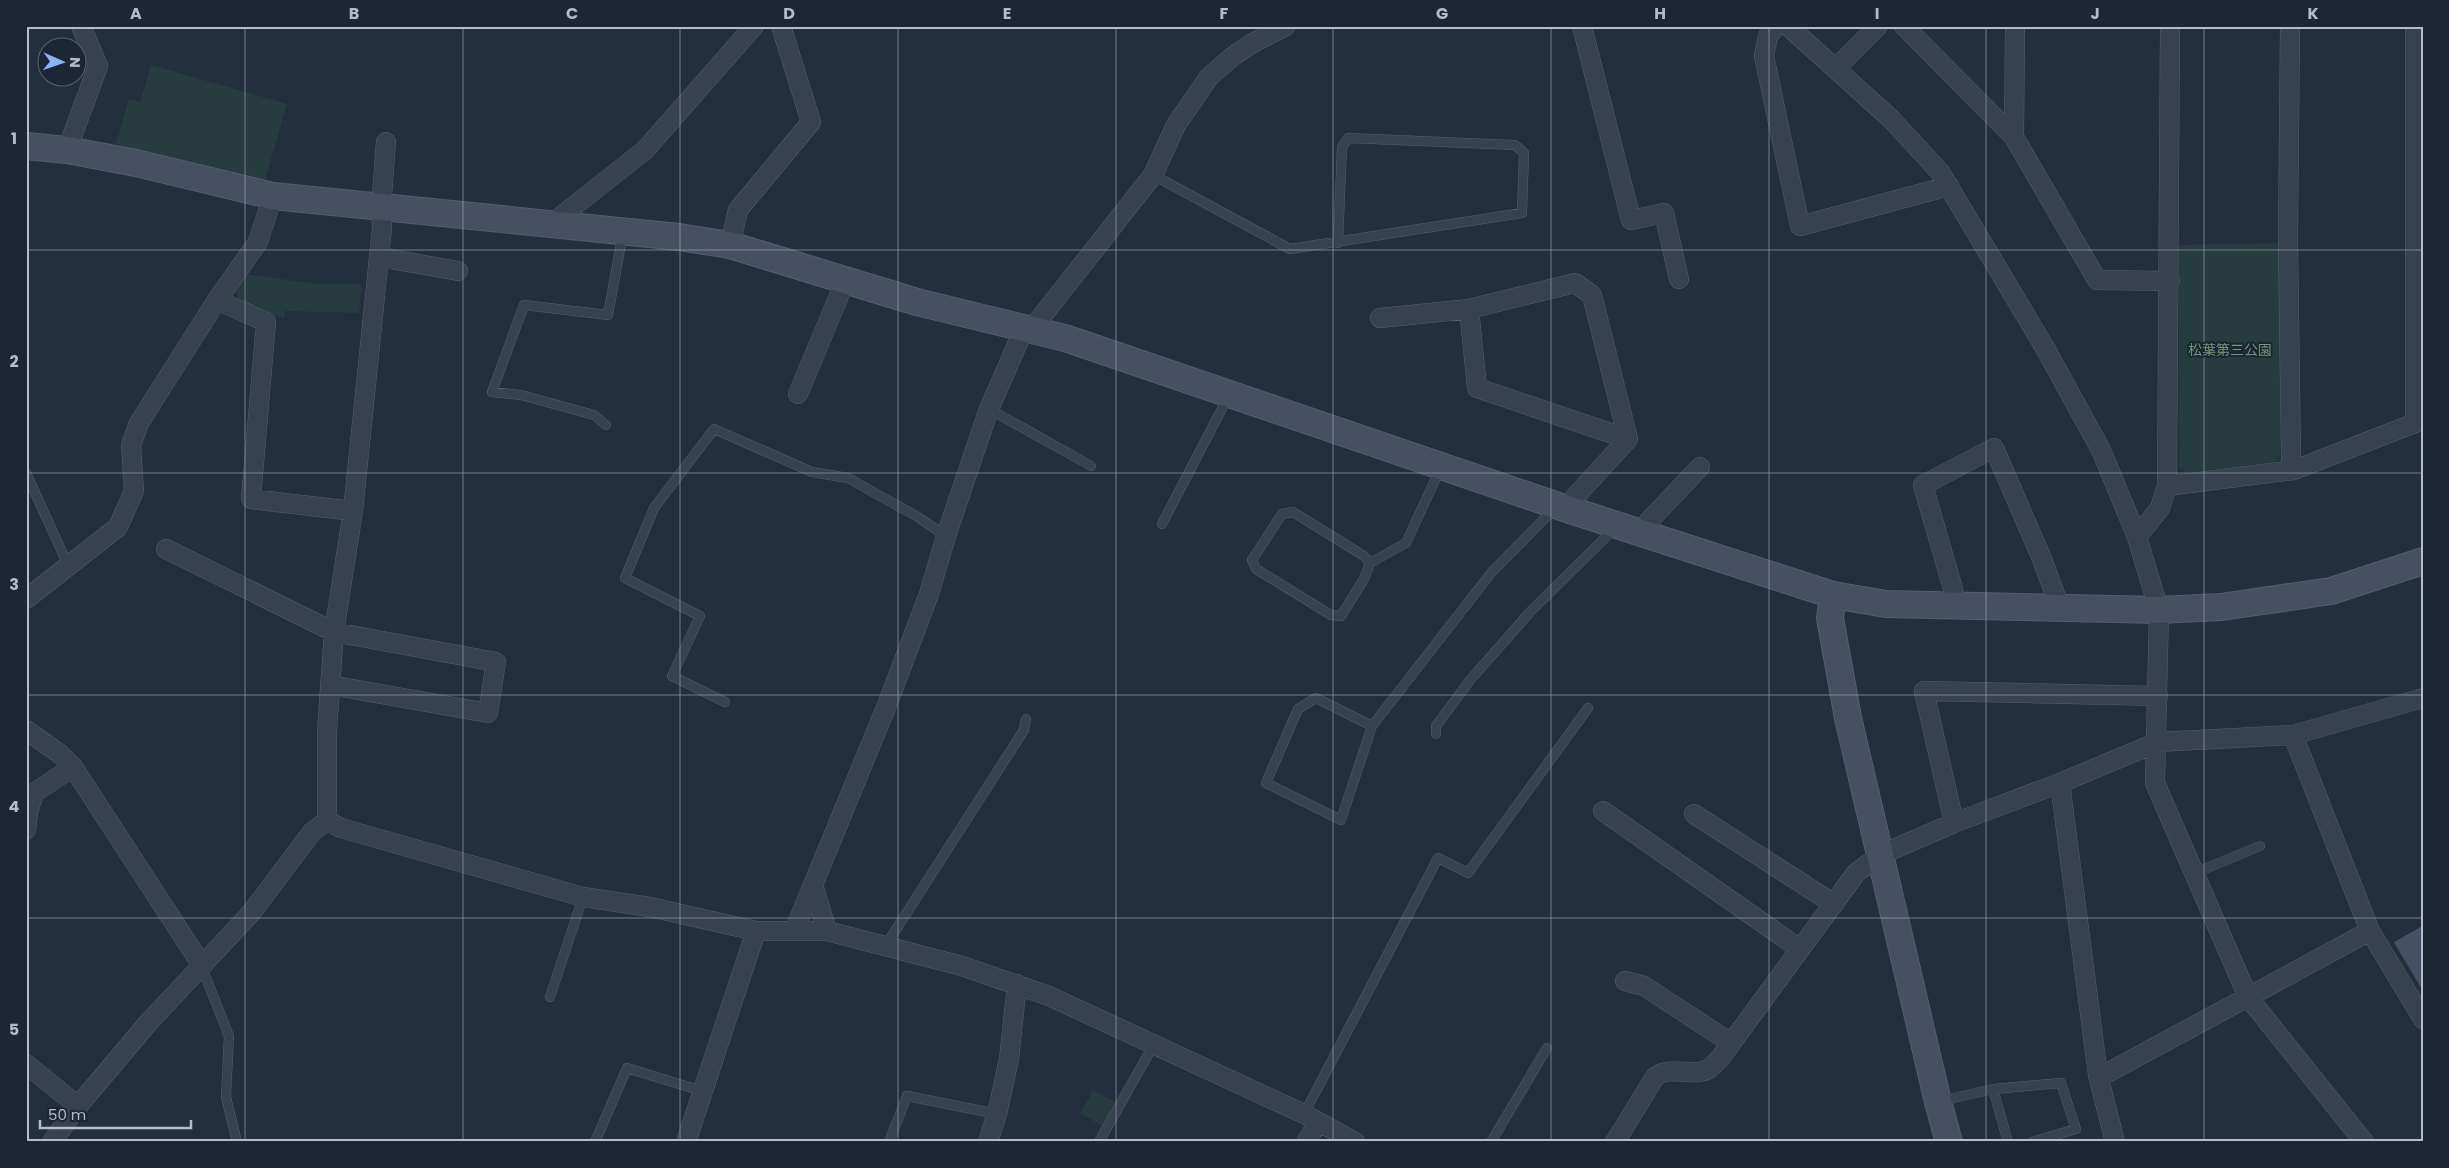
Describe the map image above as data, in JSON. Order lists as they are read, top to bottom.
{
  "parks": ["松葉第三公園"],
  "scale_bar": "50 m",
  "north": "right",
  "grid": {
    "columns": [
      "A",
      "B",
      "C",
      "D",
      "E",
      "F",
      "G",
      "H",
      "I",
      "J",
      "K"
    ],
    "rows": [
      "1",
      "2",
      "3",
      "4",
      "5"
    ]
  }
}
